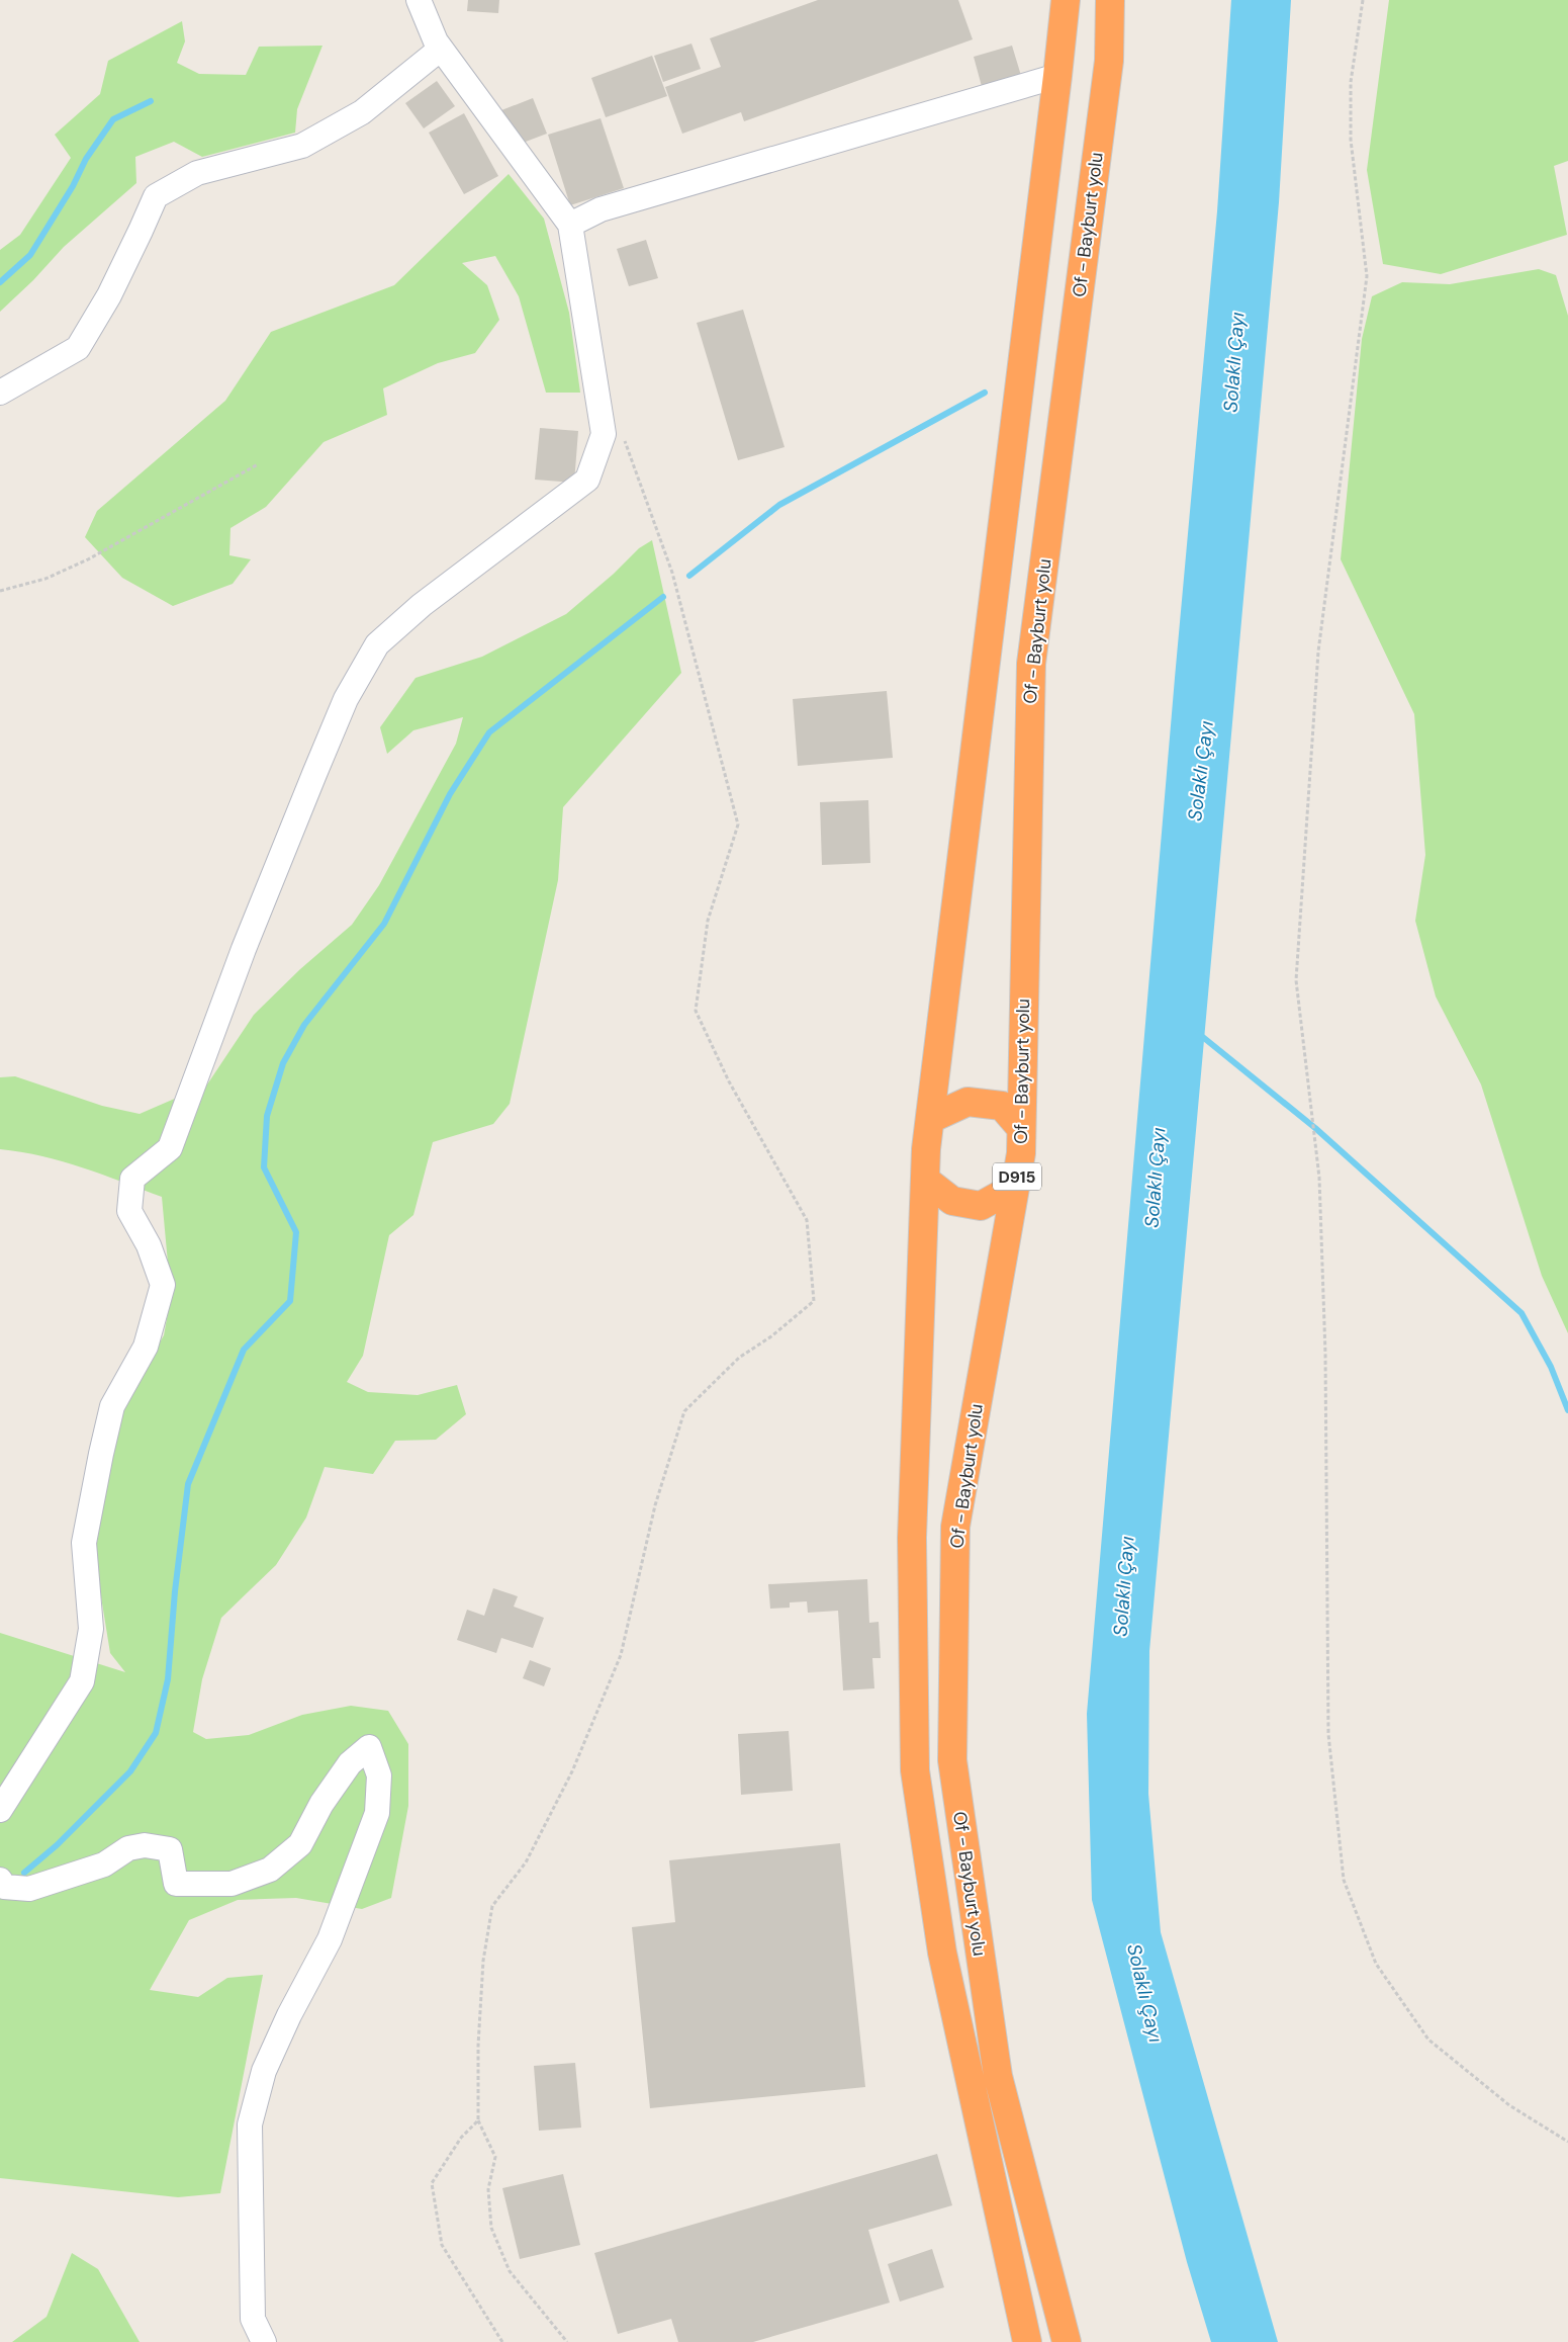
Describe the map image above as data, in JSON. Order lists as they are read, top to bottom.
{
  "streets": {
    "highway": ["Of - Bayburt yolu", "D915"]
  },
  "water": ["Solaklı Çayı"]
}
